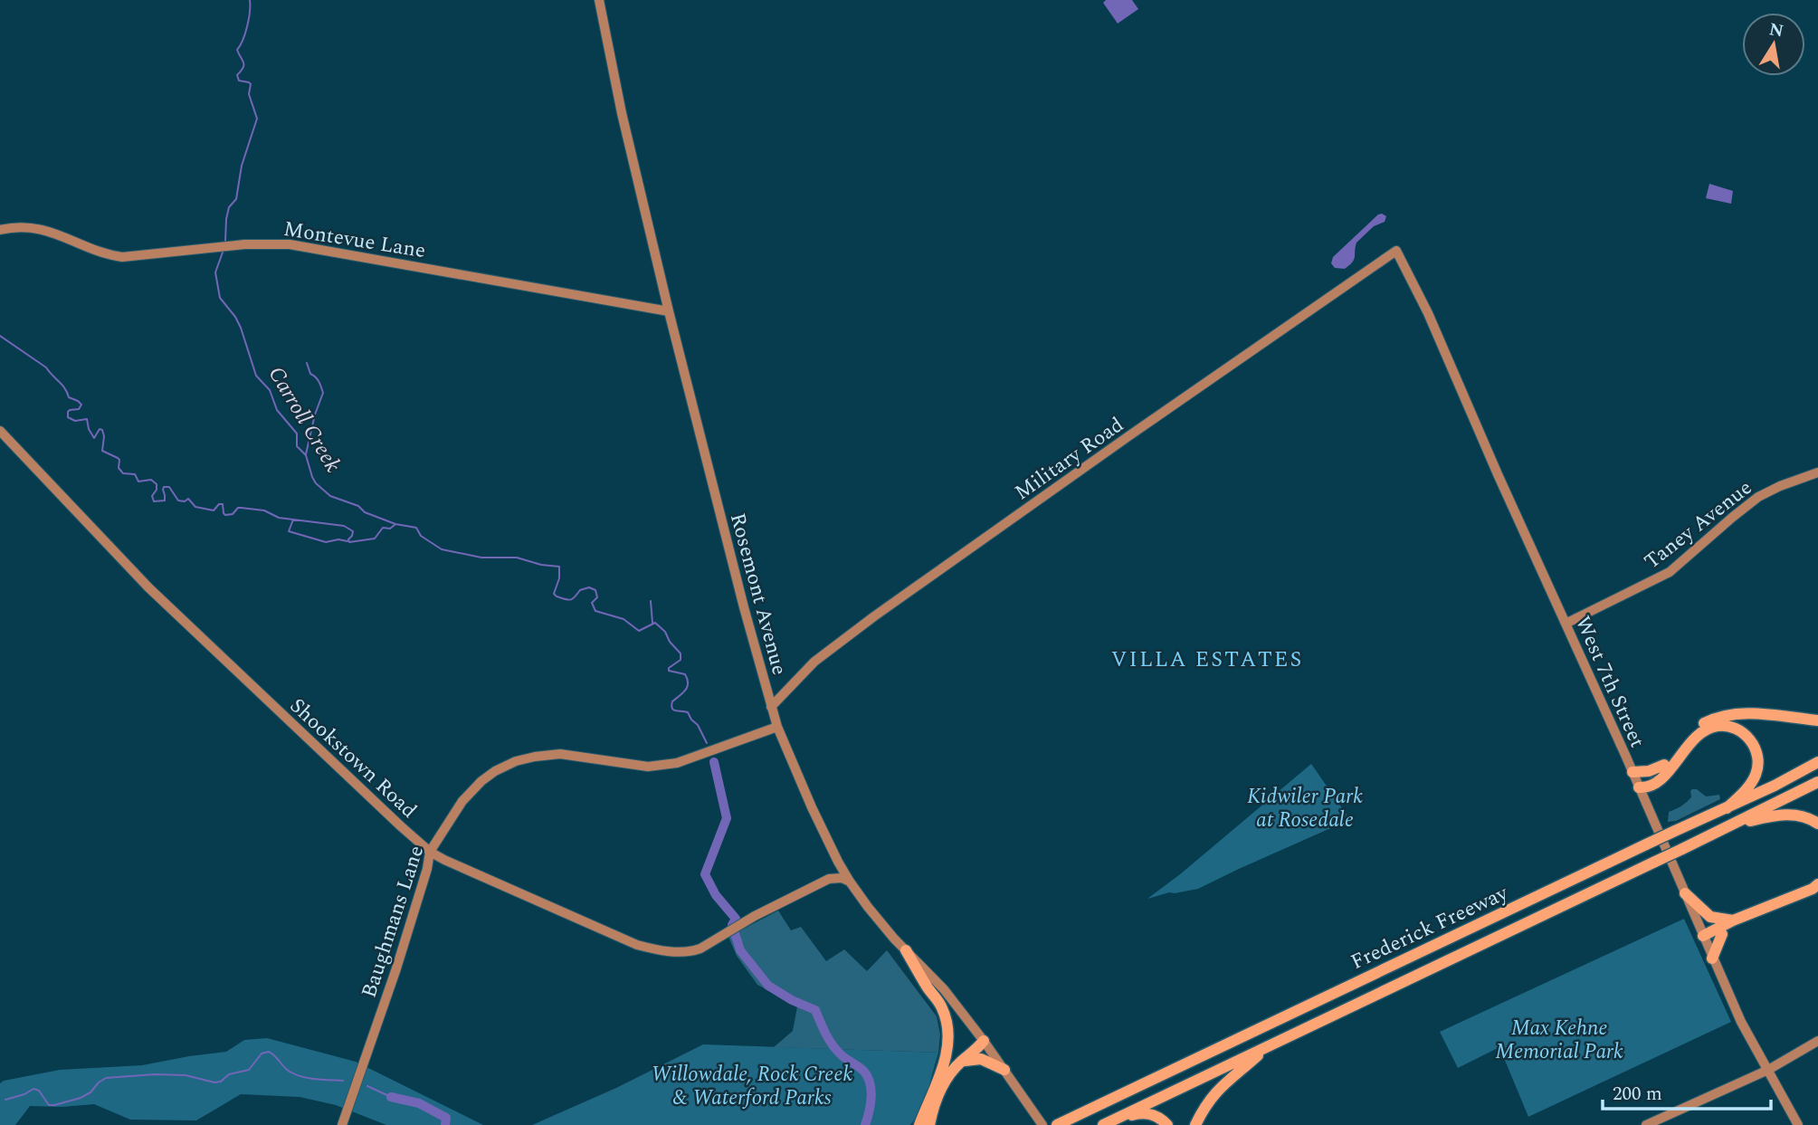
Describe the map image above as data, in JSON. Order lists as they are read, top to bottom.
{
  "streets": {
    "highway": ["Frederick Freeway"],
    "street": [
      "Montevue Lane",
      "Military Road",
      "Taney Avenue",
      "Rosemont Avenue",
      "West 7th Street",
      "Shookstown Road",
      "Baughmans Lane"
    ]
  },
  "crossings": [
    ["Montevue Lane", "Rosemont Avenue"],
    ["Military Road", "Rosemont Avenue"],
    ["Military Road", "West 7th Street"],
    ["Taney Avenue", "West 7th Street"],
    ["Rosemont Avenue", "Baughmans Lane"],
    ["Shookstown Road", "Baughmans Lane"]
  ],
  "districts": ["VILLA ESTATES"],
  "water": ["Carroll Creek"],
  "parks": ["Kidwiler Park at Rosedale", "Max Kehne Memorial Park", "Willowdale, Rock Creek & Waterford Parks"],
  "scale_bar": "200 m",
  "north": "top"
}
